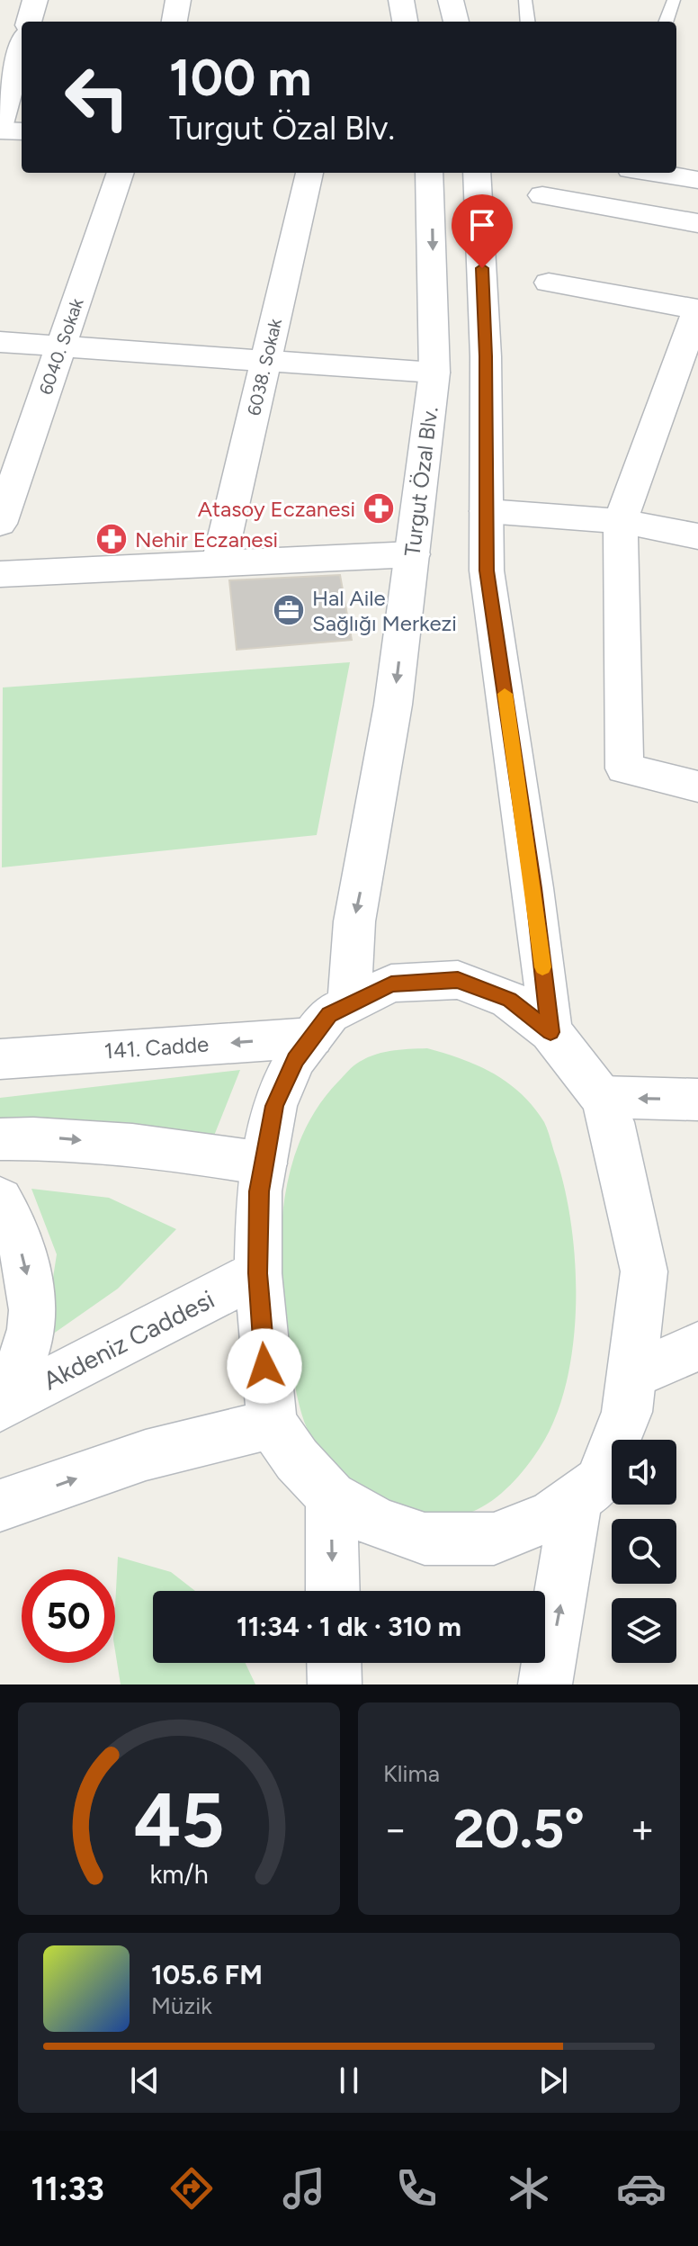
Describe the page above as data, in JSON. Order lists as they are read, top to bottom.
{
  "streets": {
    "street": [
      "6040. Sokak",
      "6038. Sokak",
      "Turgut Özal Blv.",
      "141. Cadde",
      "Akdeniz Caddesi"
    ]
  },
  "places": {
    "pharmacy": ["Atasoy Eczanesi", "Nehir Eczanesi"],
    "office": ["Hal Aile Sağlığı Merkezi"]
  },
  "page": {
    "turn": ["100 m", "Turgut Özal Blv."],
    "limit": "50",
    "trip": "11:34 · 1 dk · 310 m",
    "tile": "Klima",
    "heat": ["−", "20.5°", "+"],
    "song": ["105.6 FM", "Müzik"],
    "tabs": "11:33",
    "gauge": ["45", "km/h"]
  }
}
